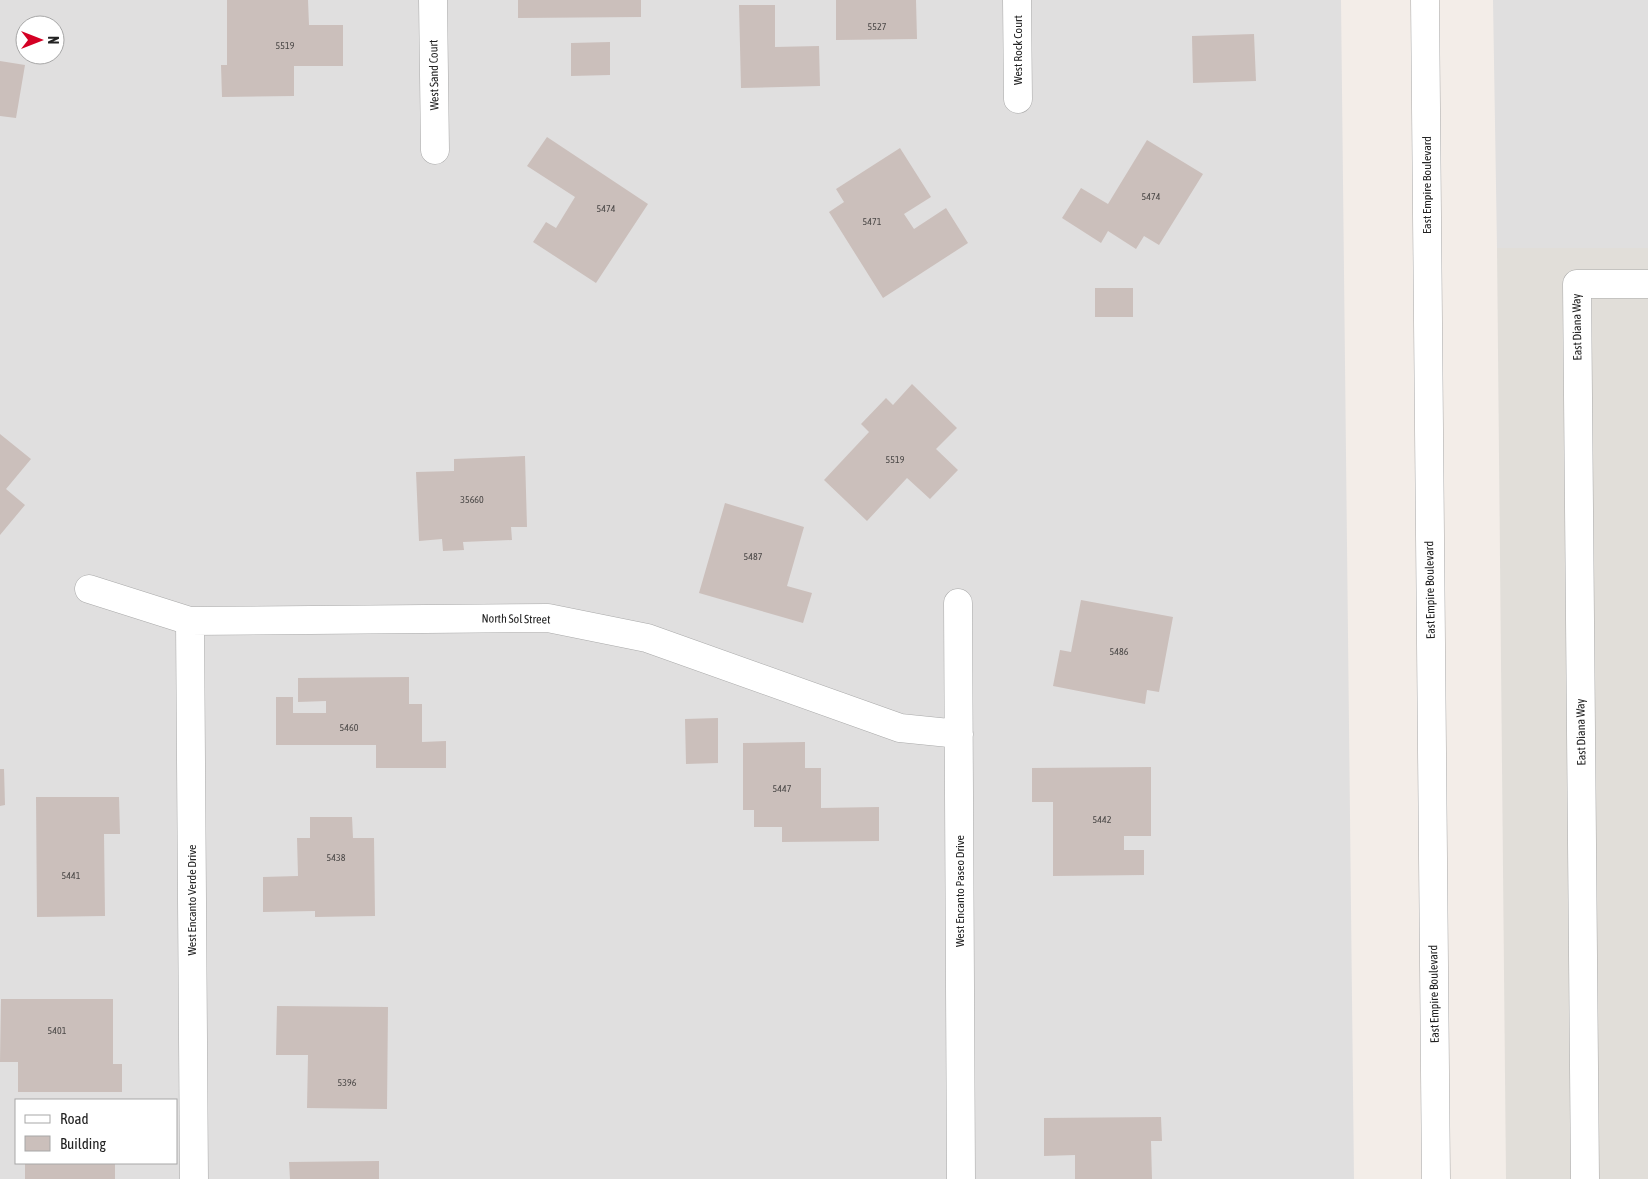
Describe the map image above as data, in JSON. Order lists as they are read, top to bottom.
{
  "streets": {
    "street": [
      "West Rock Court",
      "West Sand Court",
      "East Empire Boulevard",
      "East Diana Way",
      "North Sol Street",
      "West Encanto Paseo Drive",
      "West Encanto Verde Drive"
    ]
  },
  "crossings": [
    ["North Sol Street", "West Encanto Paseo Drive"],
    ["North Sol Street", "West Encanto Verde Drive"]
  ],
  "house_numbers": [
    "5527",
    "5519",
    "5474",
    "5474",
    "5471",
    "5519",
    "35660",
    "5487",
    "5486",
    "5460",
    "5447",
    "5442",
    "5438",
    "5441",
    "5401",
    "5396"
  ],
  "legend": ["Road", "Building"],
  "north": "right"
}
